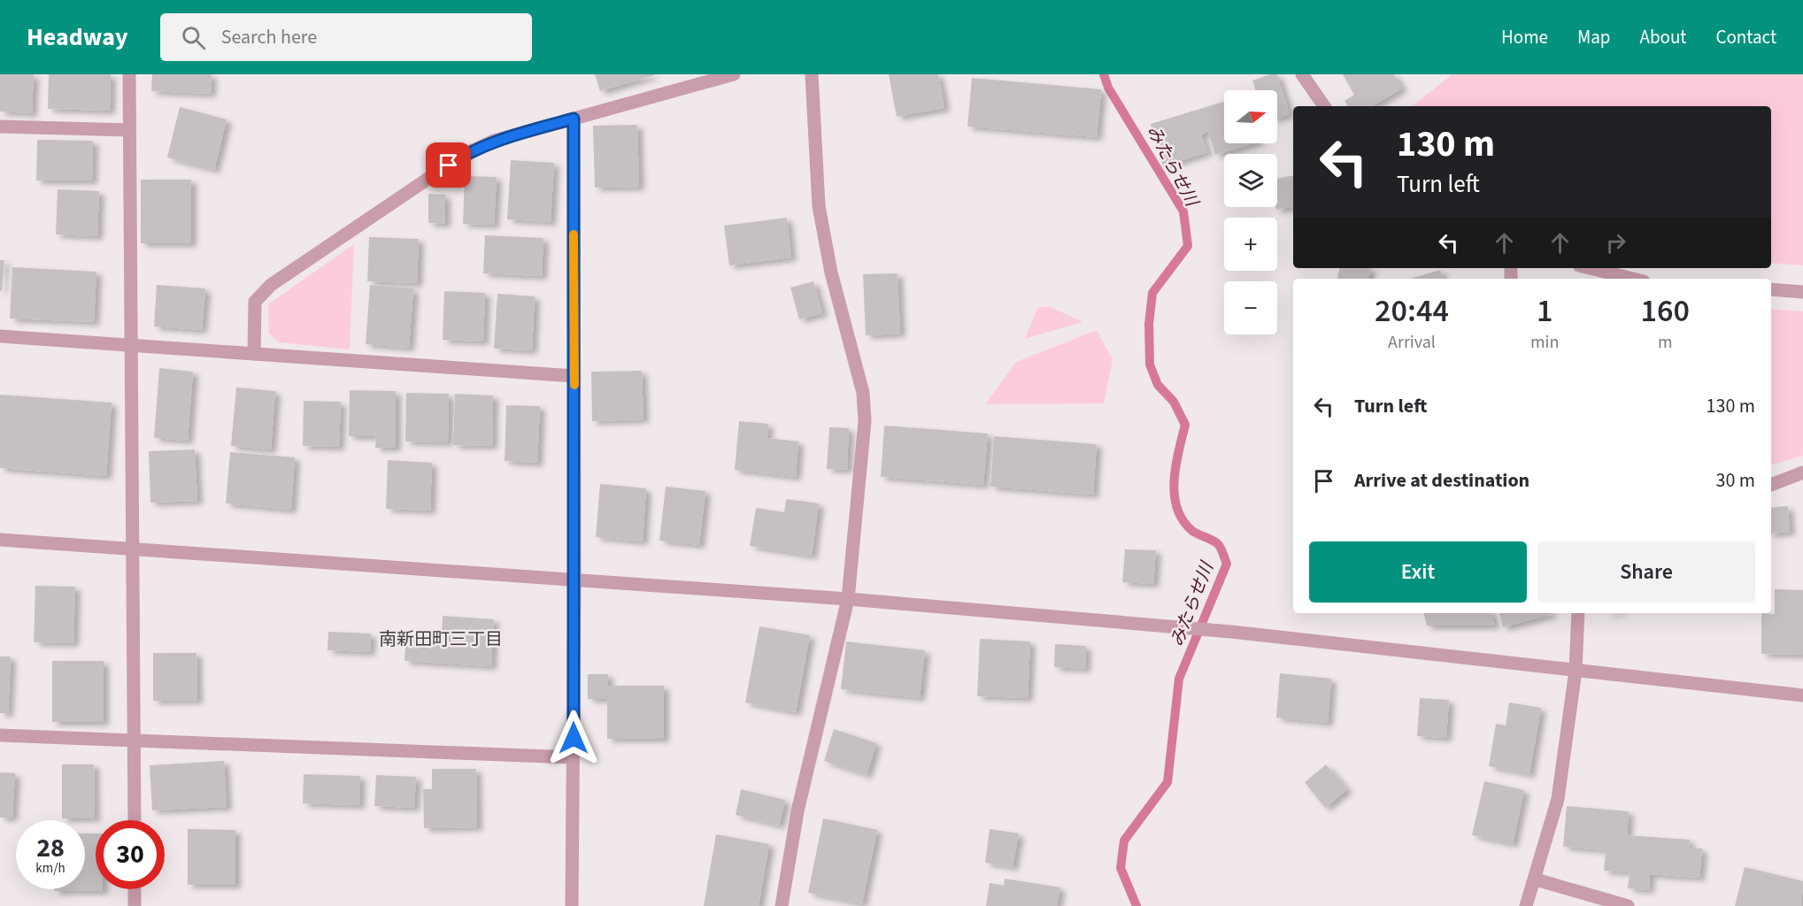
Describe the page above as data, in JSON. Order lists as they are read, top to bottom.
{
  "districts": ["南新田町三丁目"],
  "water": ["みたらせ川"],
  "north": "right",
  "page": {
    "header": "Headway",
    "search": "Search here",
    "nav": [
      "Home",
      "Map",
      "About",
      "Contact"
    ],
    "map_buttons": ["+", "−"],
    "turn": ["130 m", "Turn left"],
    "eta": [
      "20:44",
      "Arrival",
      "1",
      "min",
      "160",
      "m"
    ],
    "list": [
      {
        "name": "Turn left",
        "value": "130 m"
      },
      {
        "name": "Arrive at destination",
        "value": "30 m"
      }
    ],
    "buttons": ["Exit", "Share"],
    "speed": "28 km/h",
    "limit": "30"
  }
}
